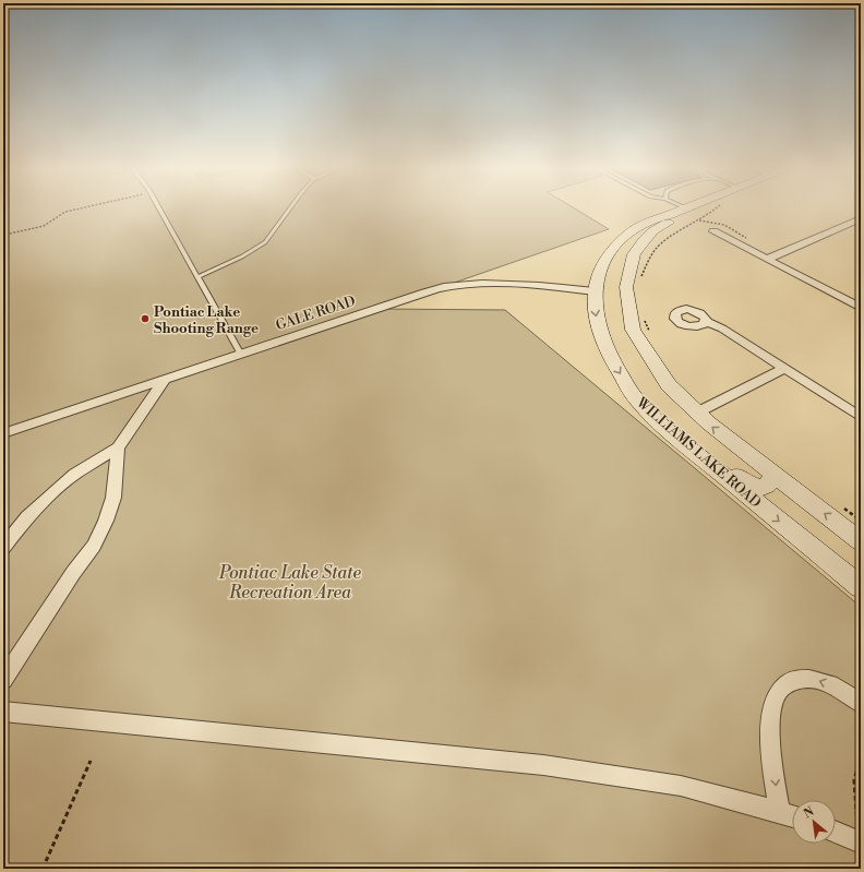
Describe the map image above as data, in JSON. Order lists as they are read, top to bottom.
{
  "streets": {
    "main road": ["WILLIAMS LAKE ROAD"],
    "street": ["GALE ROAD"]
  },
  "crossings": [
    ["GALE ROAD", "WILLIAMS LAKE ROAD"]
  ],
  "parks": ["Pontiac Lake State Recreation Area"],
  "places": ["Pontiac Lake Shooting Range"],
  "north": "top left"
}
